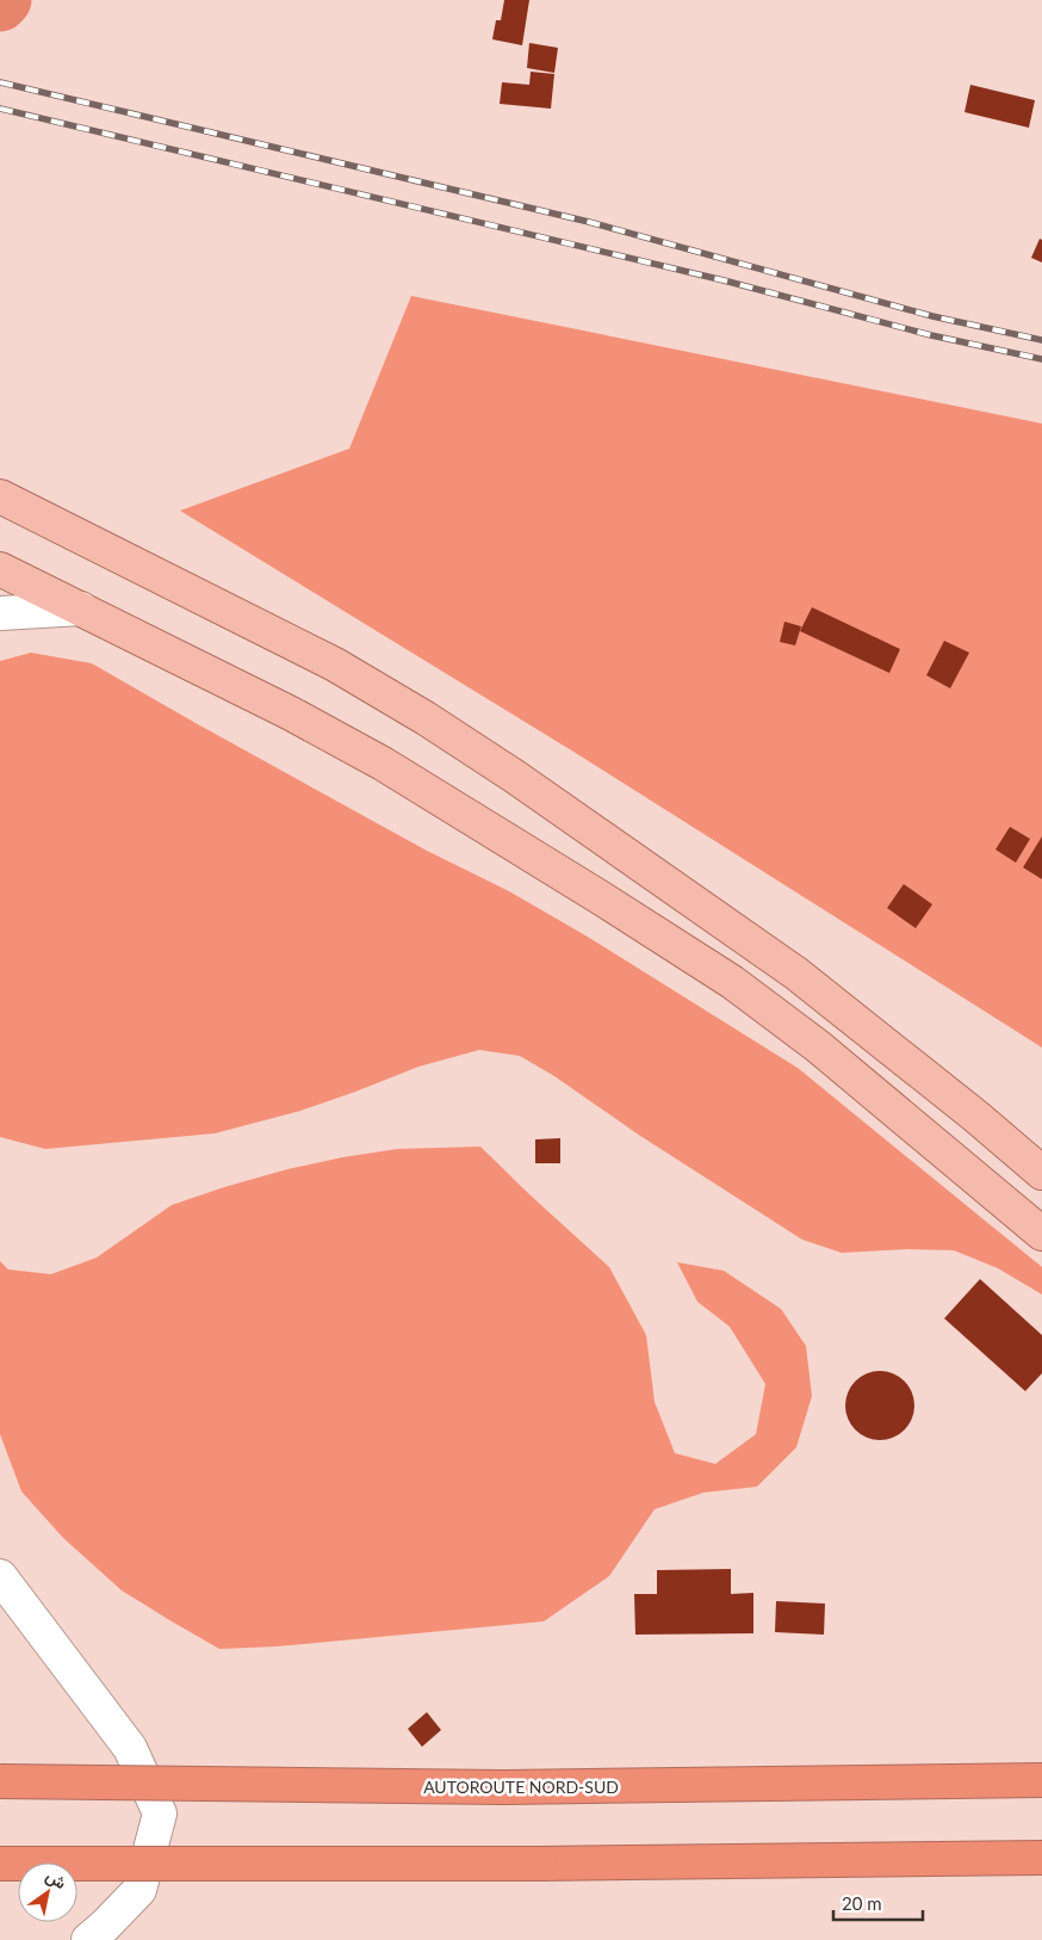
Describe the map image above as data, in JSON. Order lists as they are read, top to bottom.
{
  "streets": {
    "highway": ["AUTOROUTE NORD-SUD"]
  },
  "scale_bar": "20 m",
  "north": "top right"
}
